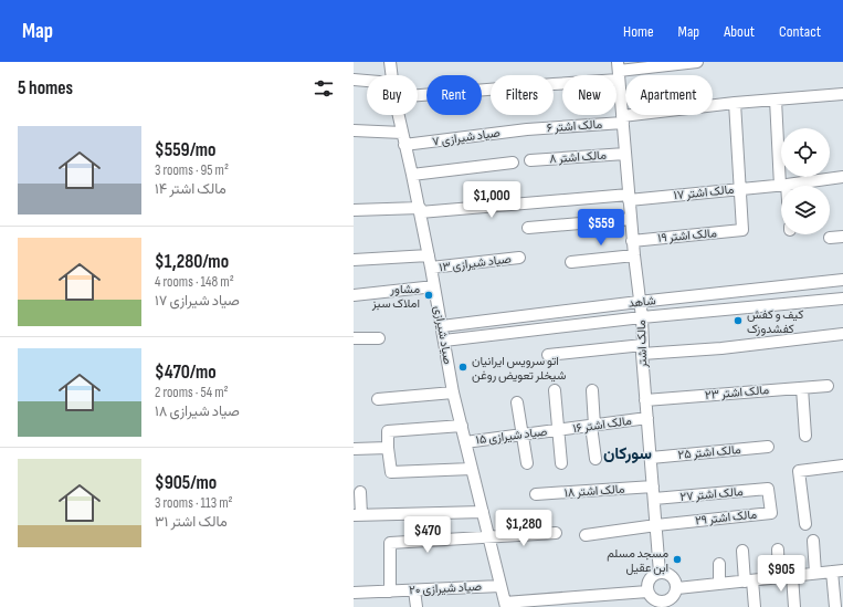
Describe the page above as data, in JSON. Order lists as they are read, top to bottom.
{
  "streets": {
    "street": [
      "مالک اشتر ۶",
      "صیاد شیرازی ۷",
      "مالک اشتر ۸",
      "مالک اشتر ۱۷",
      "مالک اشتر ۱۹",
      "صیاد شیرازی ۱۳",
      "شاهد",
      "صیاد شیرازی",
      "مالک اشتر",
      "مالک اشتر ۲۳",
      "مالک اشتر ۱۶",
      "صیاد شیرازی ۱۵",
      "مالک اشتر ۲۵",
      "مالک اشتر ۱۸",
      "مالک اشتر ۲۷",
      "مالک اشتر ۲۹",
      "صیاد شیرازی ۲۰"
    ]
  },
  "crossings": [
    ["مالک اشتر ۶", "صیاد شیرازی ۷"],
    ["مالک اشتر ۶", "مالک اشتر"],
    ["صیاد شیرازی ۷", "صیاد شیرازی"],
    ["مالک اشتر ۸", "مالک اشتر"],
    ["مالک اشتر ۱۷", "مالک اشتر ۱۹"],
    ["مالک اشتر ۱۷", "صیاد شیرازی"],
    ["مالک اشتر ۱۷", "مالک اشتر"],
    ["مالک اشتر ۱۹", "مالک اشتر"],
    ["صیاد شیرازی ۱۳", "صیاد شیرازی"],
    ["شاهد", "صیاد شیرازی"],
    ["شاهد", "مالک اشتر"],
    ["صیاد شیرازی", "صیاد شیرازی ۱۵"],
    ["صیاد شیرازی", "صیاد شیرازی ۲۰"],
    ["مالک اشتر", "مالک اشتر ۲۳"],
    ["مالک اشتر", "مالک اشتر ۱۶"],
    ["مالک اشتر", "مالک اشتر ۲۵"],
    ["مالک اشتر", "مالک اشتر ۱۸"],
    ["مالک اشتر", "مالک اشتر ۲۷"],
    ["مالک اشتر", "مالک اشتر ۲۹"],
    ["مالک اشتر ۱۶", "صیاد شیرازی ۱۵"],
    ["مالک اشتر ۲۷", "مالک اشتر ۲۹"]
  ],
  "districts": ["سورکان"],
  "places": [
    "مشاور املاک سبز",
    "کیف و کفش کفشدوزک",
    "اتو سرویس ایرانیان شیخلر تعویض روغن",
    "مسجد مسلم ابن عقیل"
  ],
  "page": {
    "header": "Map",
    "nav": [
      "Home",
      "Map",
      "About",
      "Contact"
    ],
    "heading": "5 homes",
    "chip": [
      "Buy",
      "Rent",
      "Filters",
      "New",
      "Apartment"
    ],
    "list": [
      {
        "name": "$559/mo",
        "note": "3 rooms · 95 m² · مالک اشتر ۱۴"
      },
      {
        "name": "$1,280/mo",
        "note": "4 rooms · 148 m² · صیاد شیرازی ۱۷"
      },
      {
        "name": "$470/mo",
        "note": "2 rooms · 54 m² · صیاد شیرازی ۱۸"
      },
      {
        "name": "$905/mo",
        "note": "3 rooms · 113 m² · مالک اشتر ۳۱"
      }
    ],
    "price": [
      "$1,000",
      "$559",
      "$1,280",
      "$470",
      "$905"
    ]
  }
}
